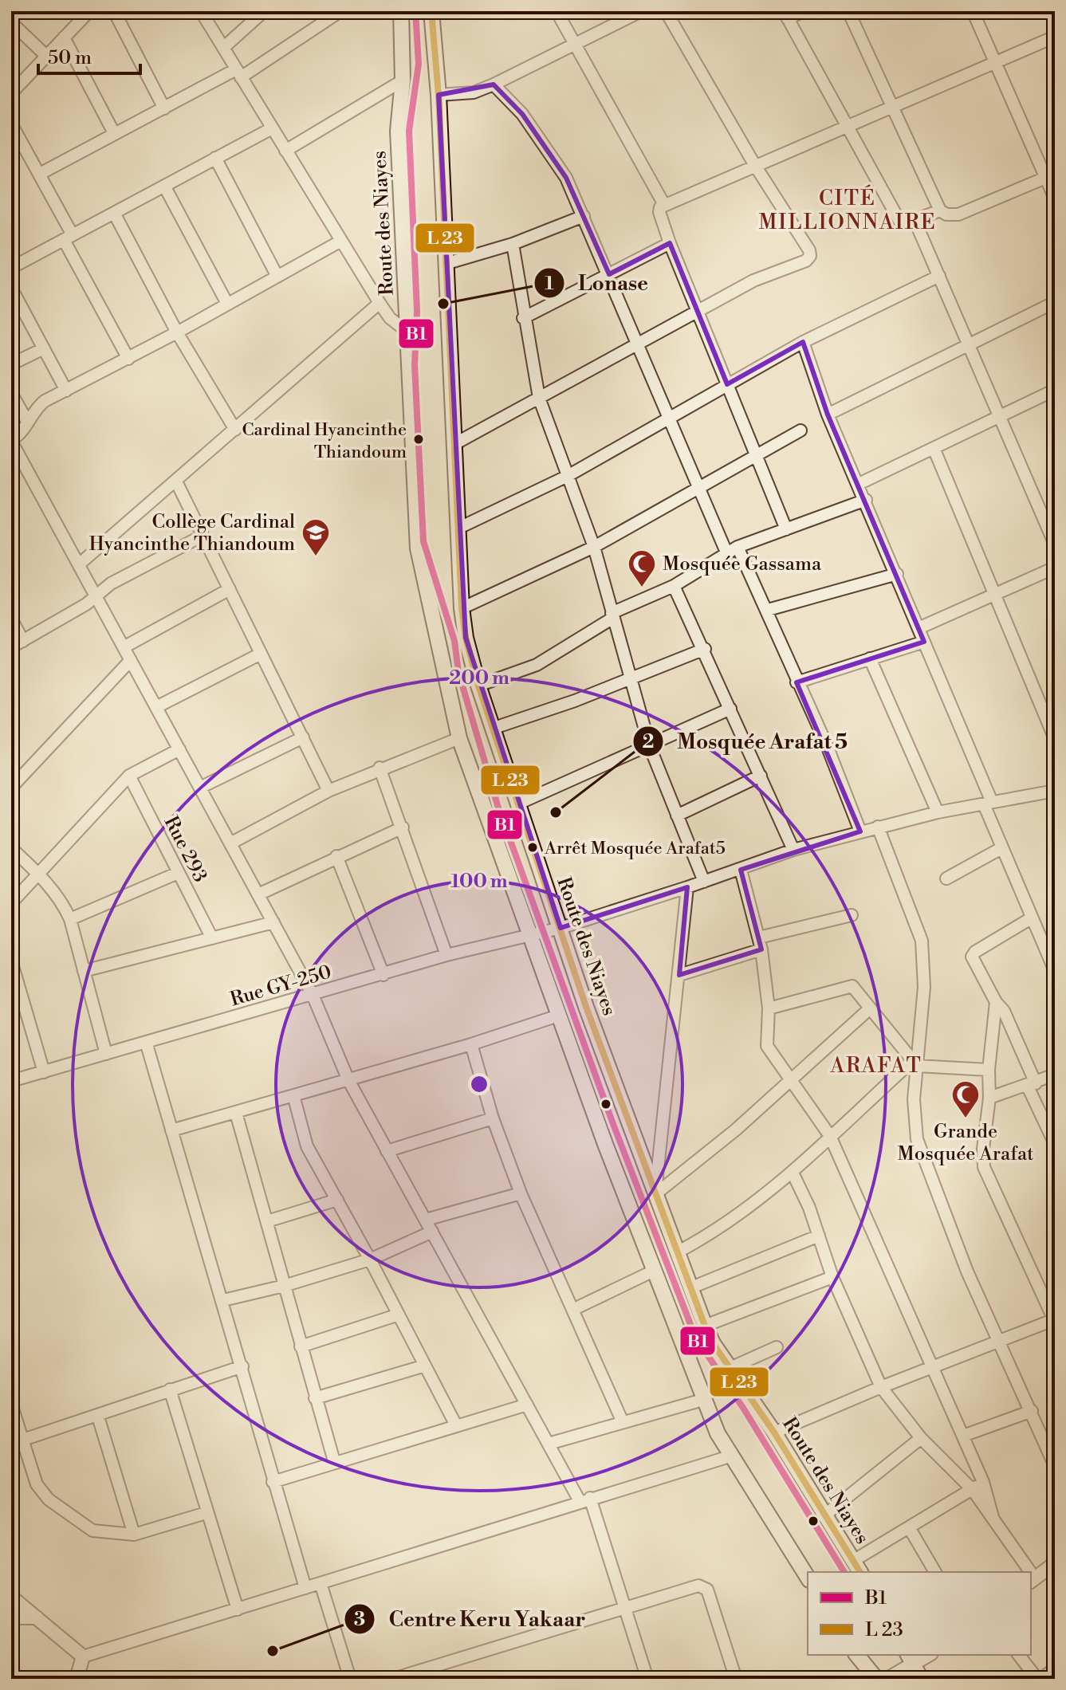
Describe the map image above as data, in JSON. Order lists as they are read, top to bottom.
{
  "streets": {
    "main road": ["Route des Niayes"],
    "street": ["Rue 293", "Rue GY-250"]
  },
  "crossings": [
    ["Route des Niayes", "Rue GY-250"]
  ],
  "districts": ["CITÉ MILLIONNAIRE", "ARAFAT"],
  "places": {
    "other": [
      "Lonase",
      "Cardinal Hyancinthe Thiandoum",
      "Mosquée Arafat 5",
      "Arrêt Mosquée Arafat5",
      "Centre Keru Yakaar"
    ],
    "school or university": ["Collège Cardinal Hyancinthe Thiandoum"],
    "mosque": ["Mosquée Gassama", "Grande Mosquée Arafat"]
  },
  "lines": ["transit line B1"],
  "legend": ["B1", "L 23"],
  "scale_bar": "50 m",
  "rings": ["200 m", "100 m"]
}
